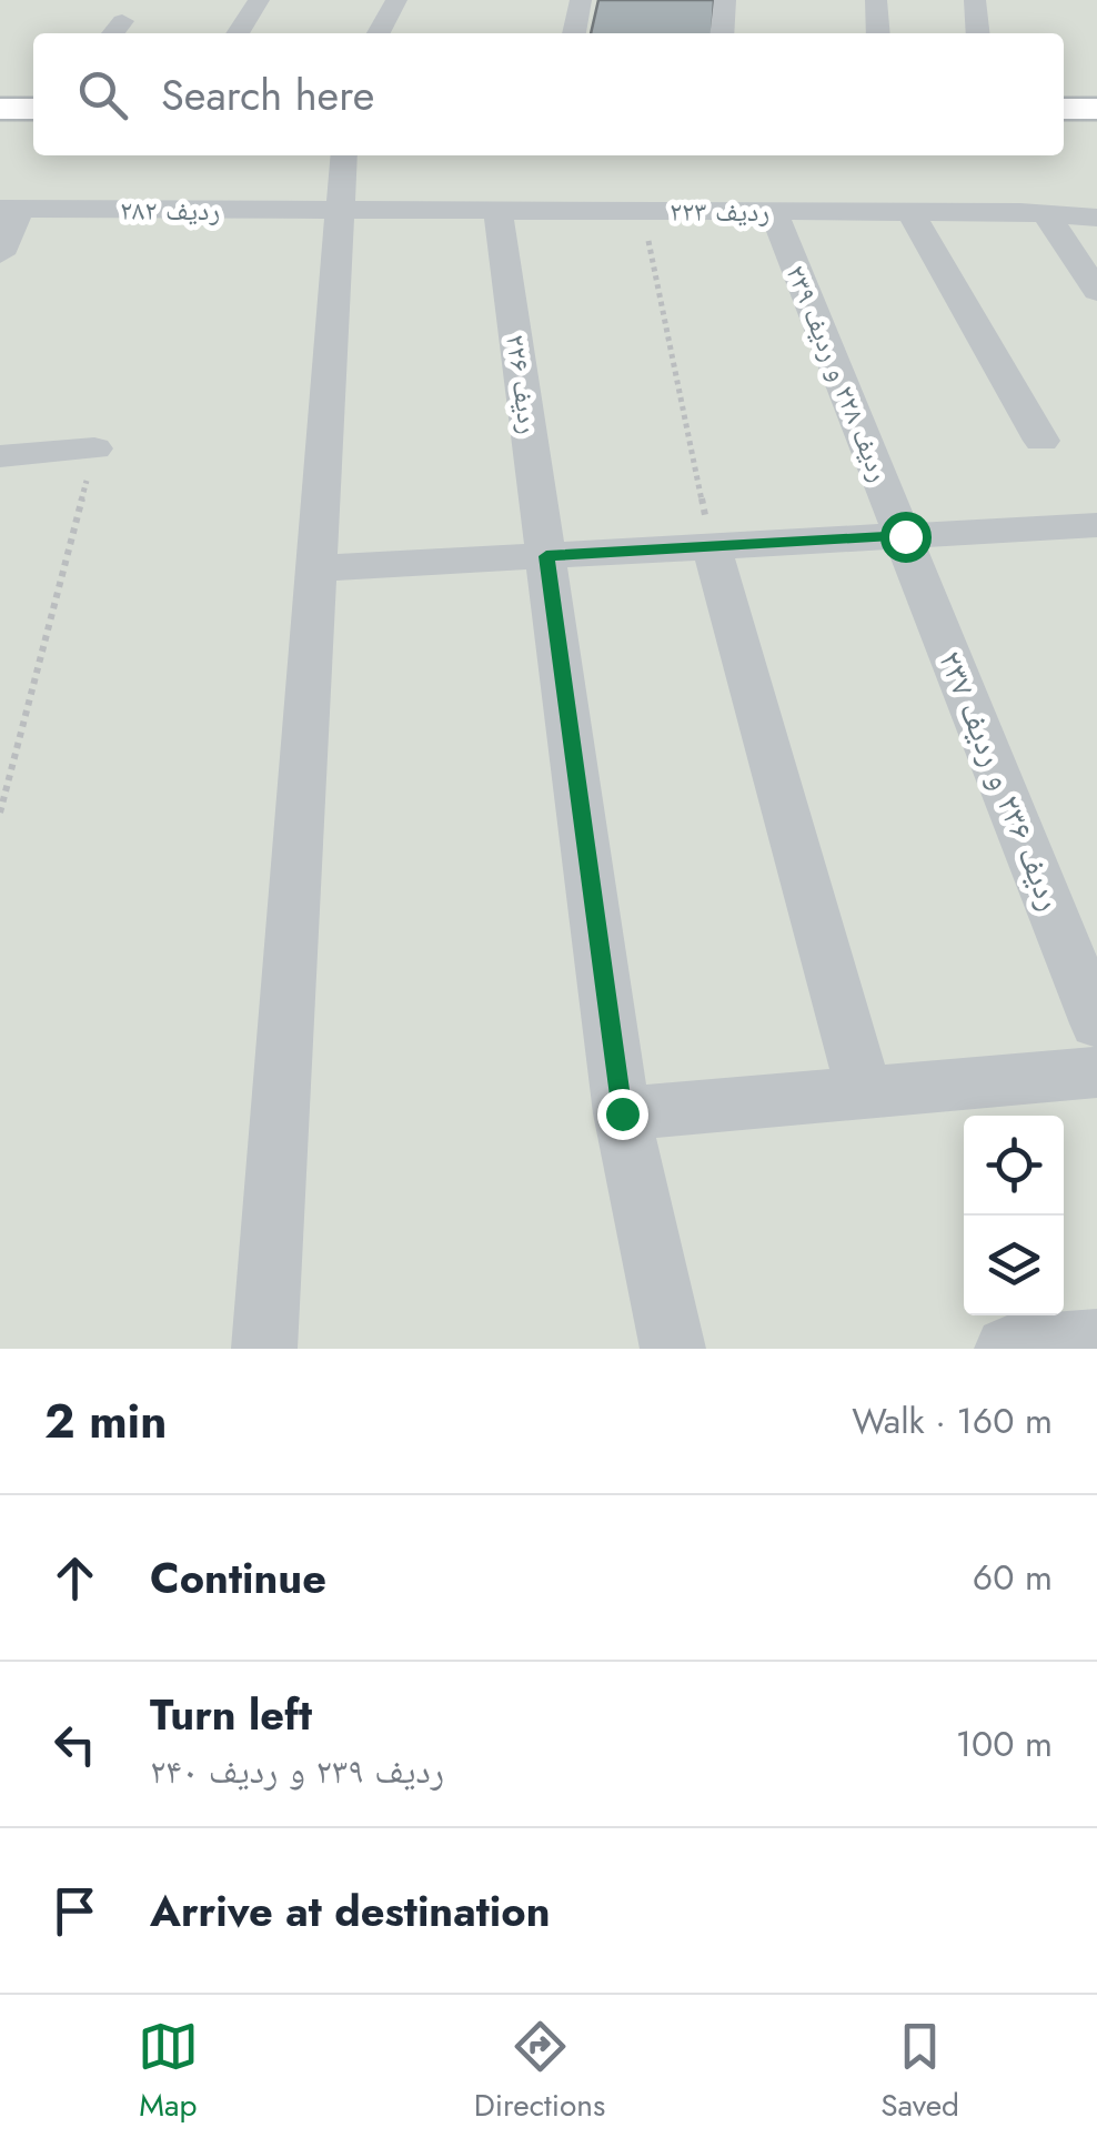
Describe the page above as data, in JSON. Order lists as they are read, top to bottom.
{
  "streets": {
    "street": [
      "ردیف ۲۸۲",
      "ردیف ۲۲۳",
      "ردیف ۲۲۸ و ردیف ۲۳۹",
      "ردیف ۲۲۶",
      "ردیف ۲۳۶ و ردیف ۲۳۷"
    ]
  },
  "crossings": [
    ["ردیف ۲۸۲", "ردیف ۲۲۳"],
    ["ردیف ۲۲۳", "ردیف ۲۲۸ و ردیف ۲۳۹"],
    ["ردیف ۲۲۳", "ردیف ۲۲۶"],
    ["ردیف ۲۲۸ و ردیف ۲۳۹", "ردیف ۲۳۶ و ردیف ۲۳۷"]
  ],
  "page": {
    "search": "Search here",
    "heading": ["2 min", "Walk · 160 m"],
    "list": [
      ["Continue", "60 m"],
      ["Turn left", "ردیف ۲۳۹ و ردیف ۲۴۰", "100 m"],
      "Arrive at destination"
    ],
    "nav": ["Map", "Directions", "Saved"]
  }
}
